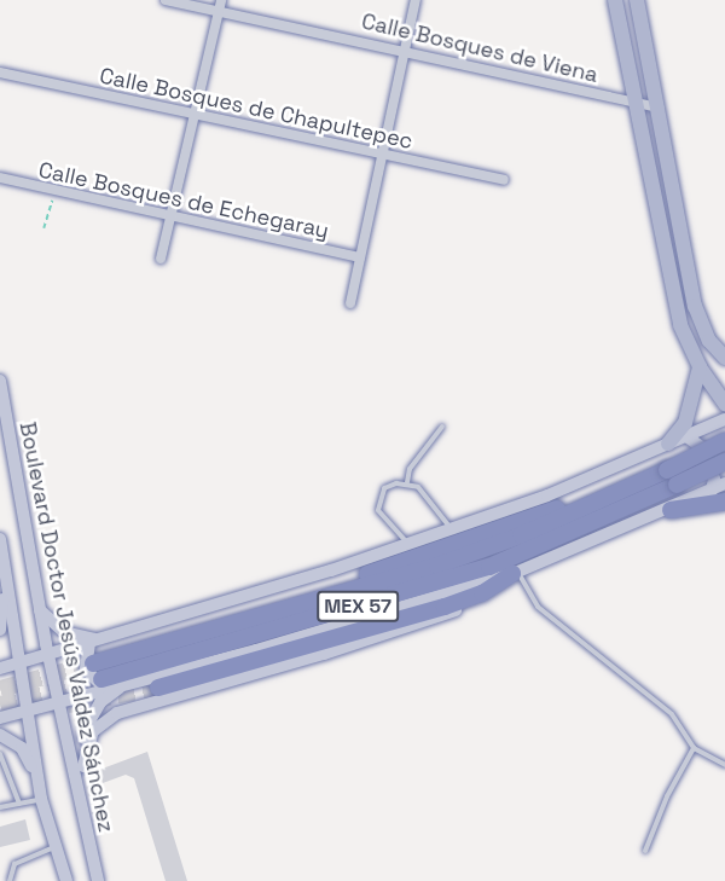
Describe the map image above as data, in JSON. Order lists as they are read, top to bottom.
{
  "streets": {
    "highway": ["MEX 57"],
    "main road": ["Boulevard Doctor Jesús Valdez Sánchez"],
    "street": ["Calle Bosques de Viena", "Calle Bosques de Chapultepec", "Calle Bosques de Echegaray"]
  }
}
